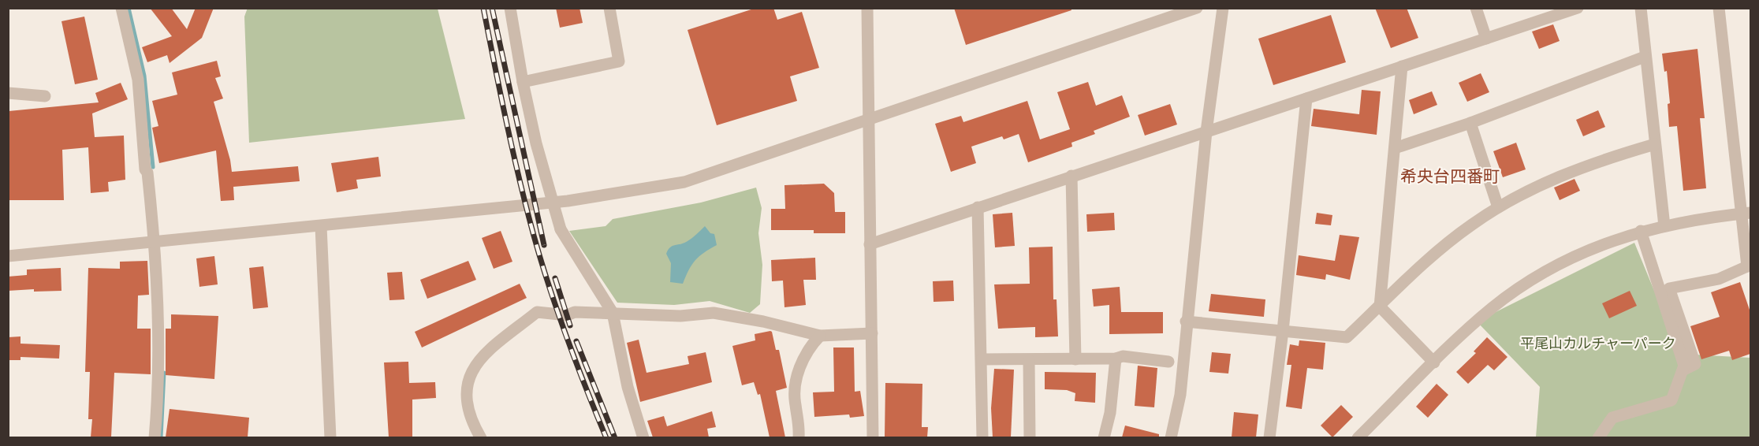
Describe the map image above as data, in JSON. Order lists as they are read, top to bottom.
{
  "districts": ["希央台四番町"],
  "parks": ["平尾山カルチャーパーク"]
}
